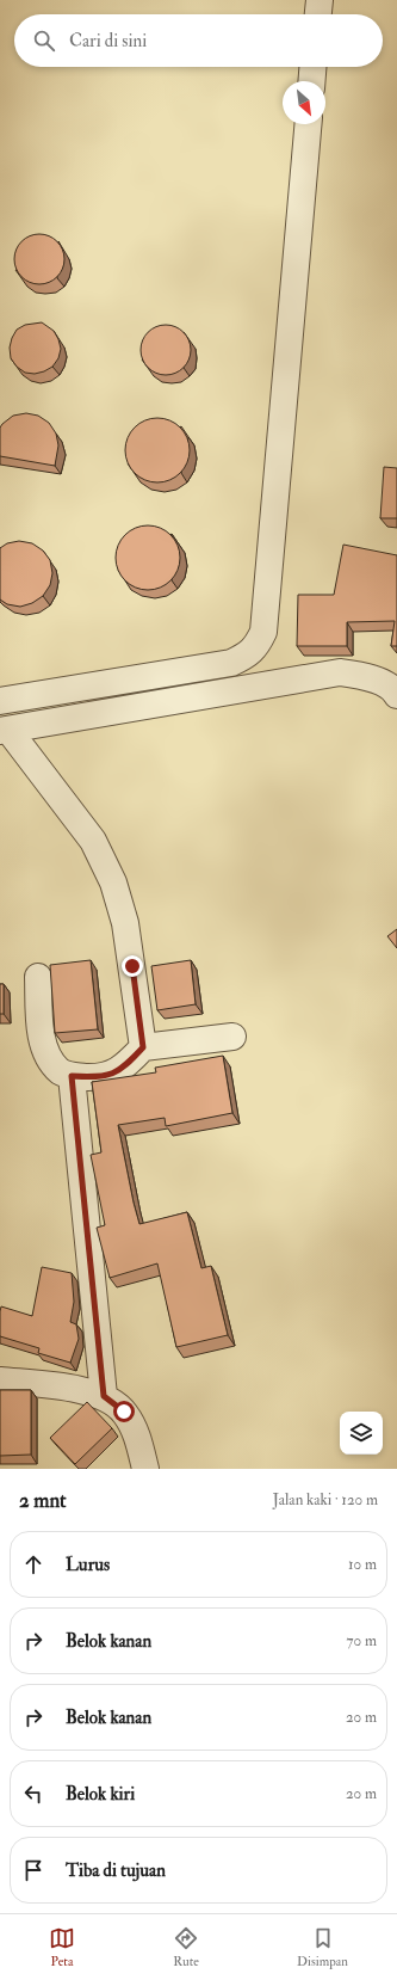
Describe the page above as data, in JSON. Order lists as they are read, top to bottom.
{
  "north": "bottom right",
  "page": {
    "search": "Cari di sini",
    "heading": ["2 mnt", "Jalan kaki · 120 m"],
    "list": [
      ["Lurus", "10 m"],
      ["Belok kanan", "70 m"],
      ["Belok kanan", "20 m"],
      ["Belok kiri", "20 m"],
      "Tiba di tujuan"
    ],
    "nav": ["Peta", "Rute", "Disimpan"]
  }
}
